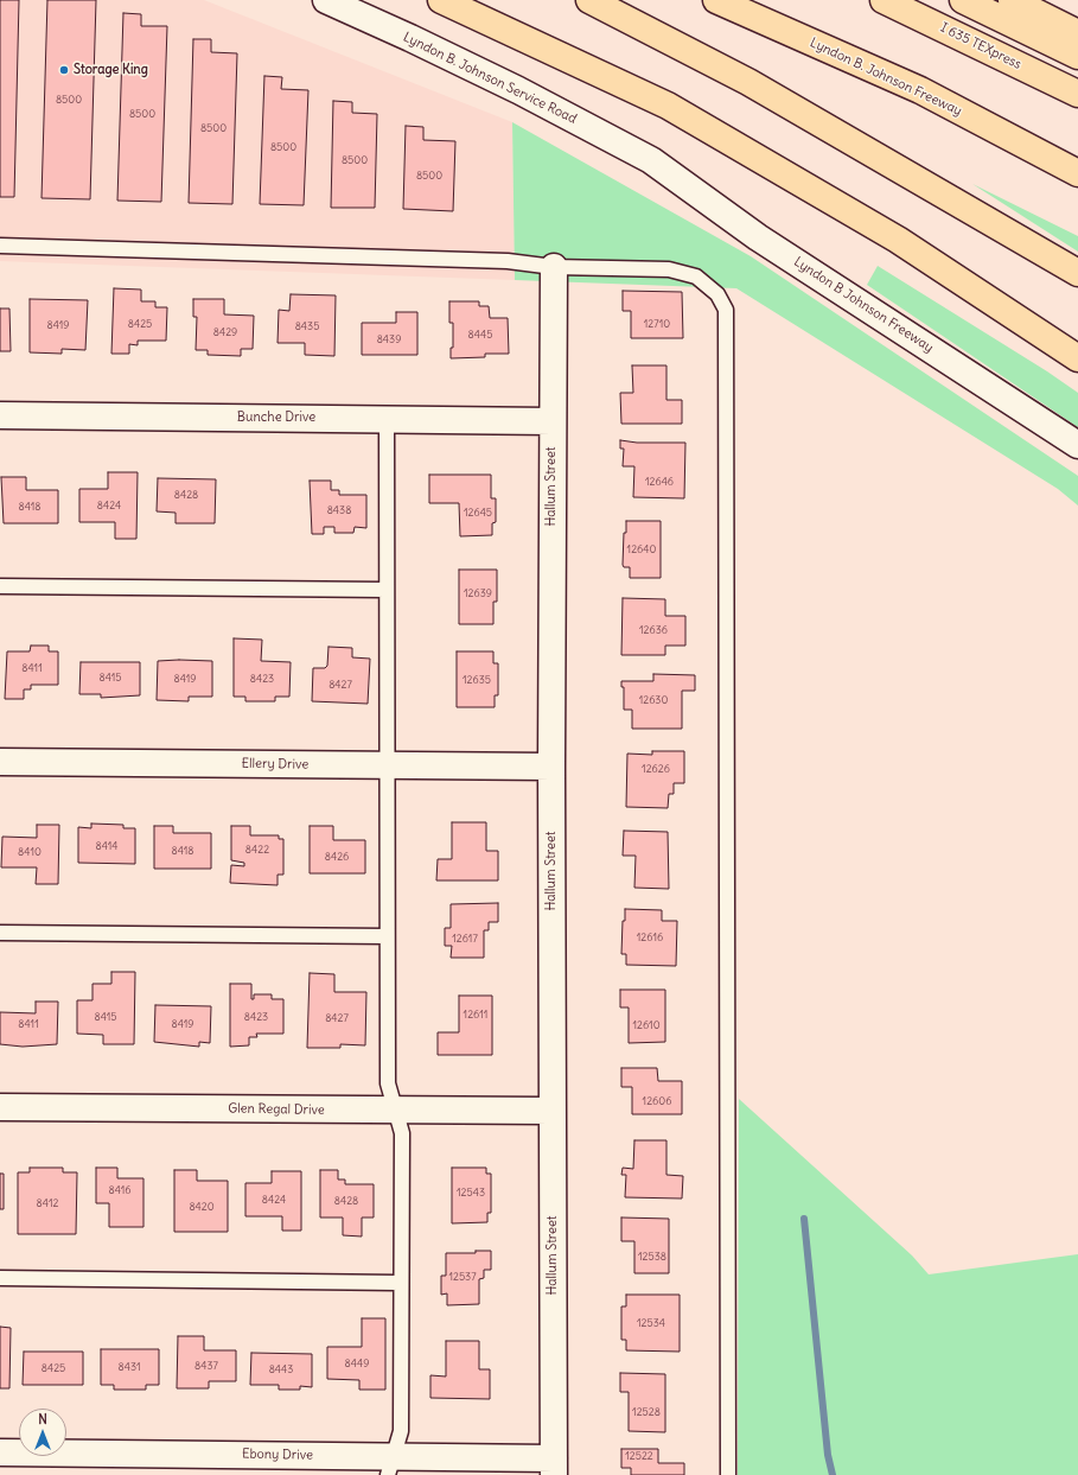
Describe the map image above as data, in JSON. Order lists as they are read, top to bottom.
{
  "streets": {
    "highway": ["I 635 TEXpress", "Lyndon B. Johnson Freeway"],
    "street": [
      "Lyndon B. Johnson Service Road",
      "Lyndon B Johnson Freeway",
      "Bunche Drive",
      "Hallum Street",
      "Ellery Drive",
      "Glen Regal Drive",
      "Ebony Drive"
    ]
  },
  "crossings": [
    ["Lyndon B. Johnson Service Road", "Lyndon B Johnson Freeway"],
    ["Bunche Drive", "Hallum Street"],
    ["Hallum Street", "Ellery Drive"],
    ["Hallum Street", "Glen Regal Drive"],
    ["Hallum Street", "Ebony Drive"]
  ],
  "places": ["Storage King"],
  "house_numbers": [
    "8500",
    "8500",
    "8500",
    "8500",
    "8500",
    "8500",
    "8425",
    "12710",
    "8419",
    "8435",
    "8429",
    "8445",
    "8439",
    "12646",
    "8428",
    "8424",
    "8418",
    "8438",
    "12645",
    "12640",
    "12639",
    "12636",
    "8411",
    "8415",
    "8419",
    "8423",
    "12635",
    "8427",
    "12630",
    "12626",
    "8414",
    "8422",
    "8418",
    "8410",
    "8426",
    "12616",
    "12617",
    "12611",
    "8415",
    "8423",
    "8427",
    "8411",
    "8419",
    "12610",
    "12606",
    "8416",
    "12543",
    "8424",
    "8428",
    "8412",
    "8420",
    "12538",
    "12537",
    "12534",
    "8449",
    "8437",
    "8431",
    "8425",
    "8443",
    "12528",
    "12522"
  ],
  "north": "top"
}
